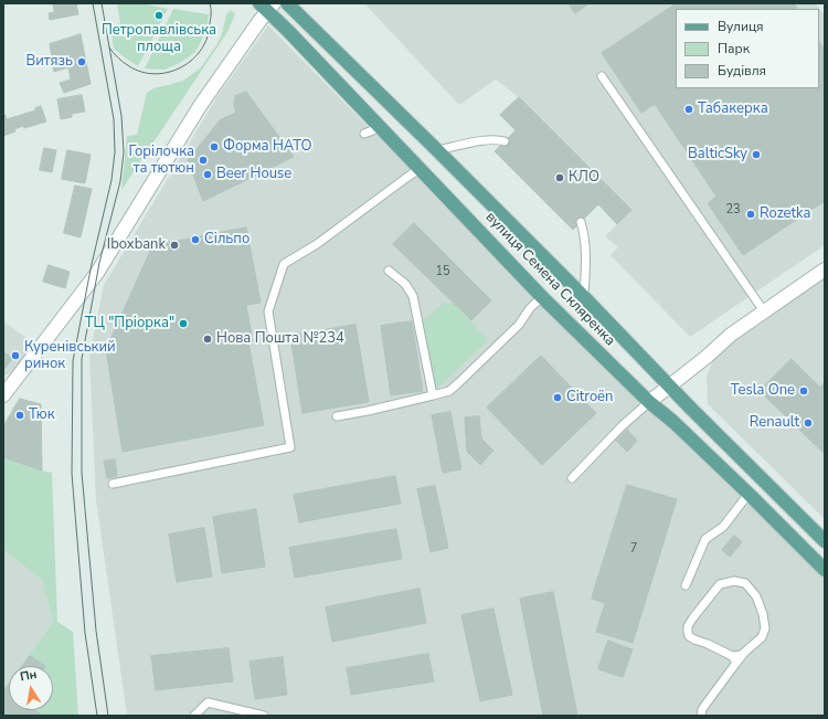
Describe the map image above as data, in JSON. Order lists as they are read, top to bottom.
{
  "streets": {
    "main road": ["вулиця Семена Скляренка"]
  },
  "places": [
    "Петропавлівська площа",
    "Витязь",
    "Табакерка",
    "Форма НАТО",
    "BalticSky",
    "Горілочка та тютюн",
    "Beer House",
    "КЛО",
    "Rozetka",
    "Сільпо",
    "Iboxbank",
    "ТЦ \"Пріорка\"",
    "Нова Пошта №234",
    "Куренівський ринок",
    "Tesla One",
    "Citroën",
    "Тюк",
    "Renault"
  ],
  "house_numbers": ["23", "15", "7"],
  "legend": ["Вулиця", "Парк", "Будівля"],
  "north": "top"
}
